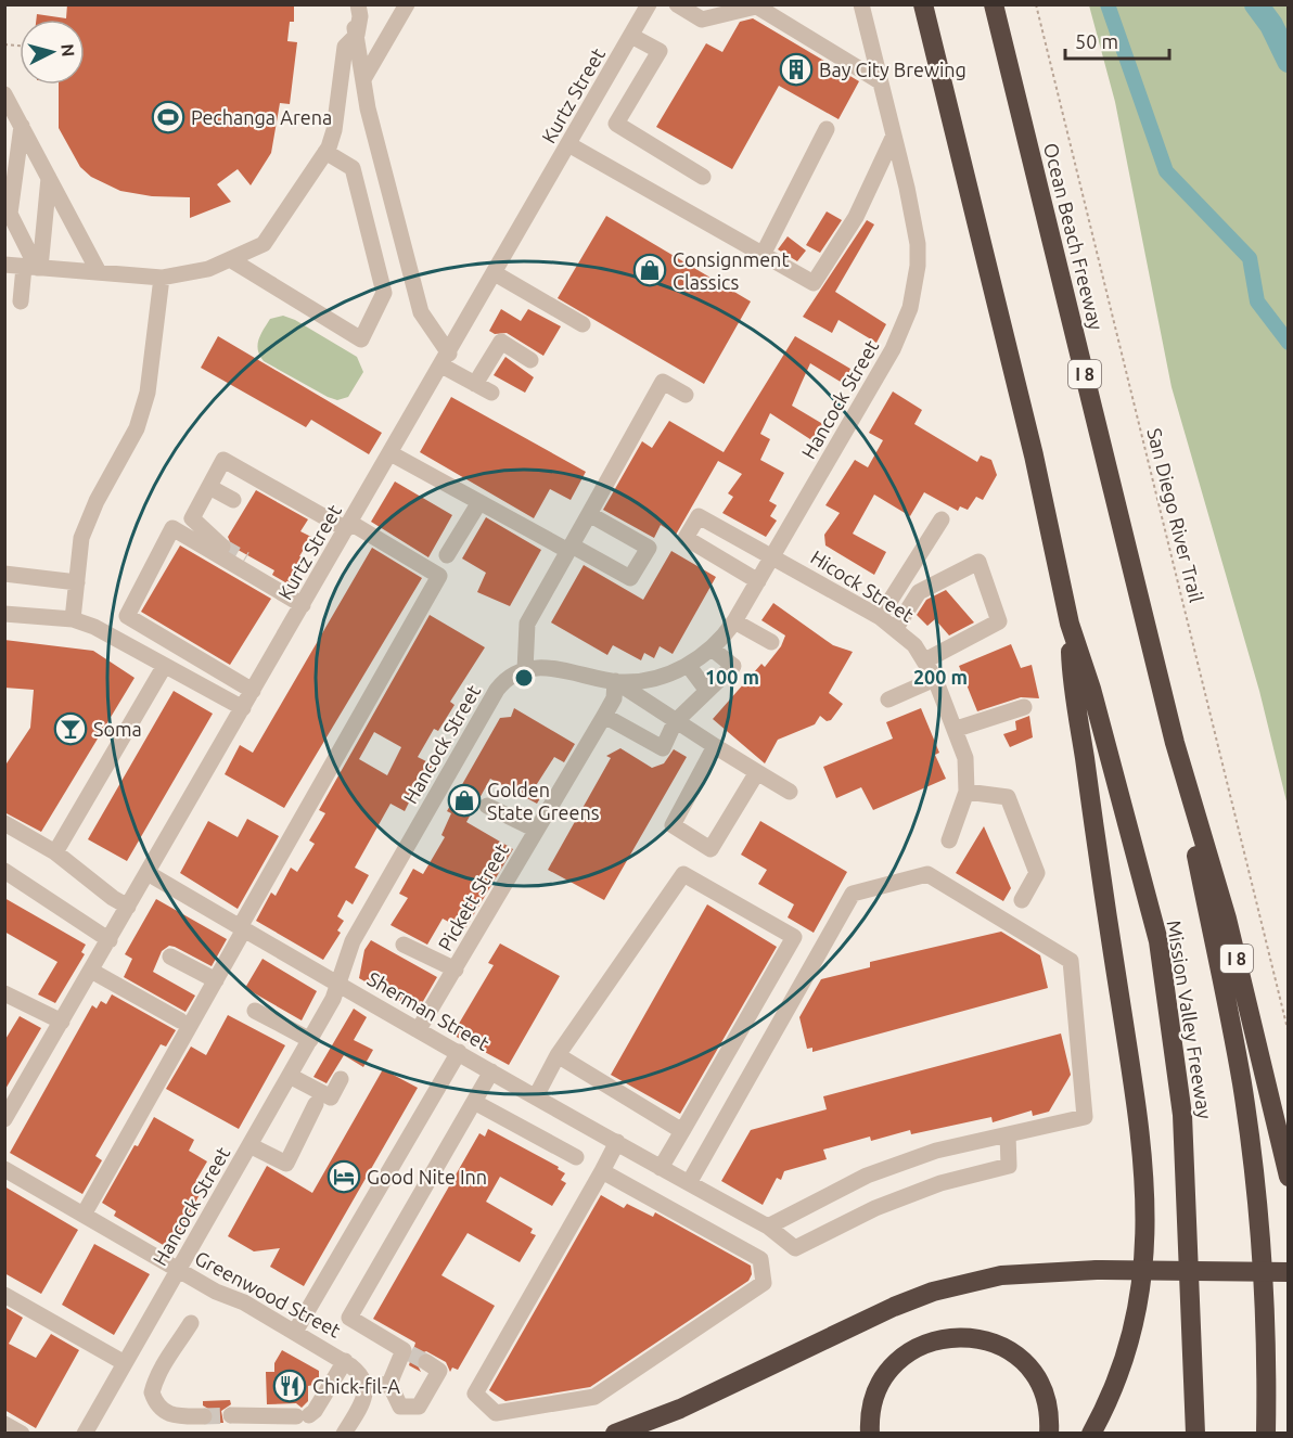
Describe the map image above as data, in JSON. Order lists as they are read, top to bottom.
{
  "streets": {
    "highway": ["Ocean Beach Freeway", "I 8", "Mission Valley Freeway"],
    "street": [
      "Kurtz Street",
      "Hancock Street",
      "Hicock Street",
      "Pickett Street",
      "Sherman Street",
      "Greenwood Street"
    ],
    "path": ["San Diego River Trail"]
  },
  "crossings": [
    ["Kurtz Street", "Sherman Street"],
    ["Ocean Beach Freeway", "I 8"],
    ["Hancock Street", "Hicock Street"],
    ["Hancock Street", "Pickett Street"],
    ["Hancock Street", "Sherman Street"],
    ["Hancock Street", "Greenwood Street"],
    ["Pickett Street", "Sherman Street"]
  ],
  "places": {
    "building": ["Bay City Brewing"],
    "sports": ["Pechanga Arena"],
    "shop": ["Consignment Classics", "Golden State Greens"],
    "bar": ["Soma"],
    "hotel": ["Good Nite Inn"],
    "restaurant": ["Chick-fil-A"]
  },
  "scale_bar": "50 m",
  "north": "right",
  "rings": ["100 m", "200 m"]
}
